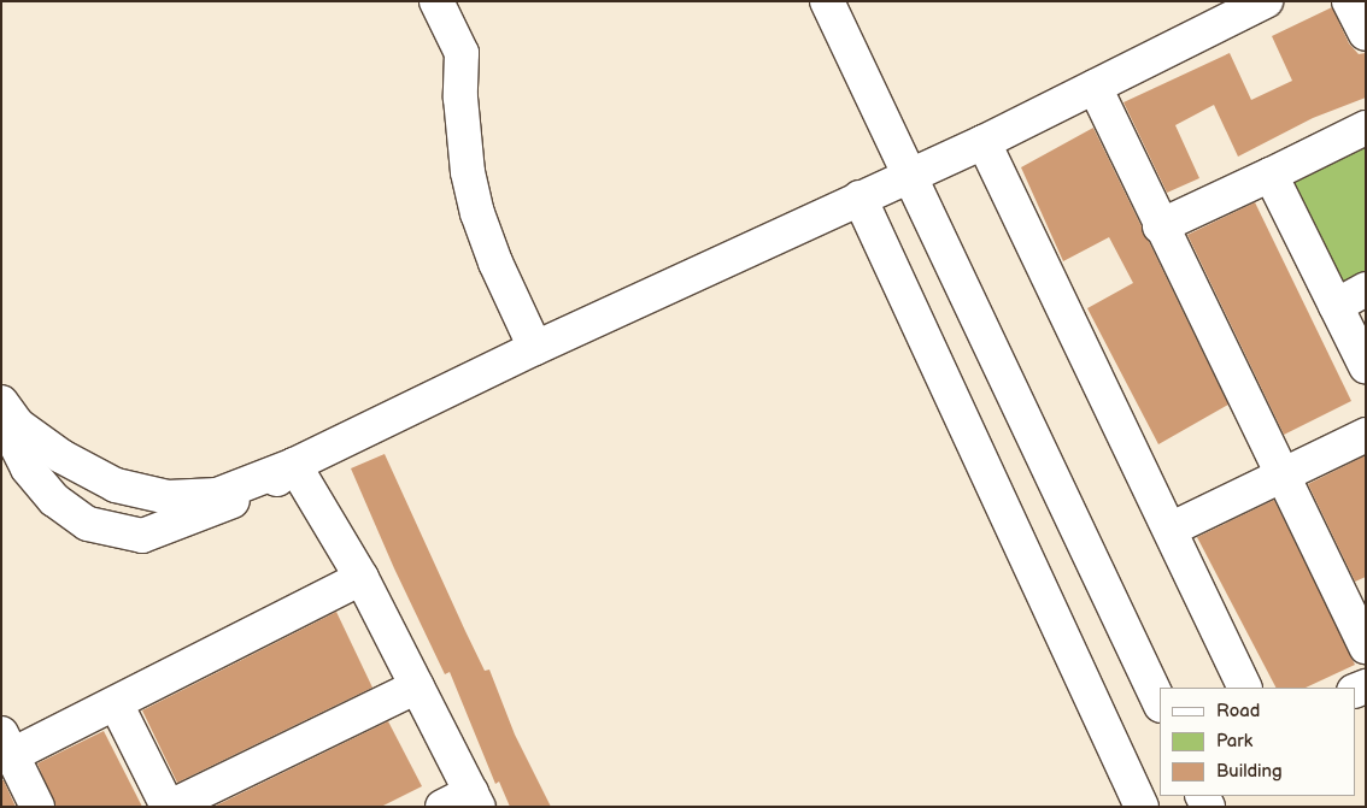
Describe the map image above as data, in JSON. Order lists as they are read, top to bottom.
{
  "legend": ["Road", "Park", "Building"]
}
